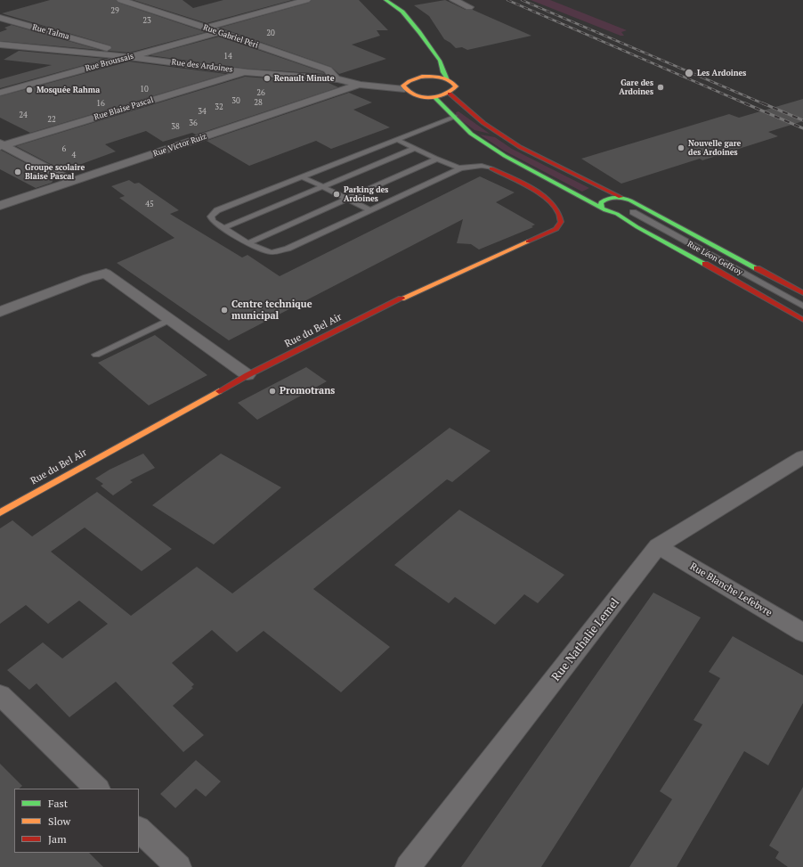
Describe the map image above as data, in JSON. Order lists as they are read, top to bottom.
{
  "streets": {
    "street": [
      "Rue Talma",
      "Rue Gabriel Péri",
      "Rue Broussais",
      "Rue des Ardoines",
      "Rue Blaise Pascal",
      "Rue Victor Ruiz",
      "Rue Léon Geffroy",
      "Rue du Bel Air",
      "Rue Blanche Lefebvre",
      "Rue Nathalie Lemel"
    ]
  },
  "crossings": [
    ["Rue Talma", "Rue Broussais"],
    ["Rue Gabriel Péri", "Rue Broussais"],
    ["Rue Gabriel Péri", "Rue des Ardoines"],
    ["Rue Broussais", "Rue des Ardoines"],
    ["Rue des Ardoines", "Rue Blaise Pascal"],
    ["Rue des Ardoines", "Rue Victor Ruiz"],
    ["Rue Blanche Lefebvre", "Rue Nathalie Lemel"]
  ],
  "places": [
    "Les Ardoines",
    "Renault Minute",
    "Gare des Ardoines",
    "Mosquée Rahma",
    "Nouvelle gare des Ardoines",
    "Groupe scolaire Blaise Pascal",
    "Parking des Ardoines",
    "Centre technique municipal",
    "Promotrans"
  ],
  "house_numbers": [
    "29",
    "23",
    "20",
    "14",
    "10",
    "26",
    "30",
    "28",
    "16",
    "32",
    "34",
    "24",
    "22",
    "36",
    "38",
    "6",
    "4",
    "45"
  ],
  "legend": ["Fast", "Slow", "Jam"]
}
